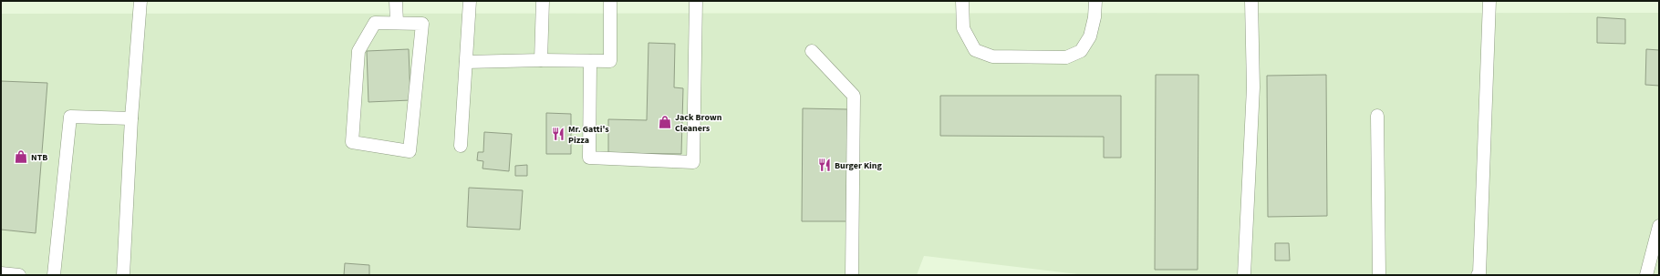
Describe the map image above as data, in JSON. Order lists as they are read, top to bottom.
{
  "places": {
    "shop": ["Jack Brown Cleaners", "NTB"],
    "restaurant": ["Mr. Gatti's Pizza", "Burger King"]
  }
}
